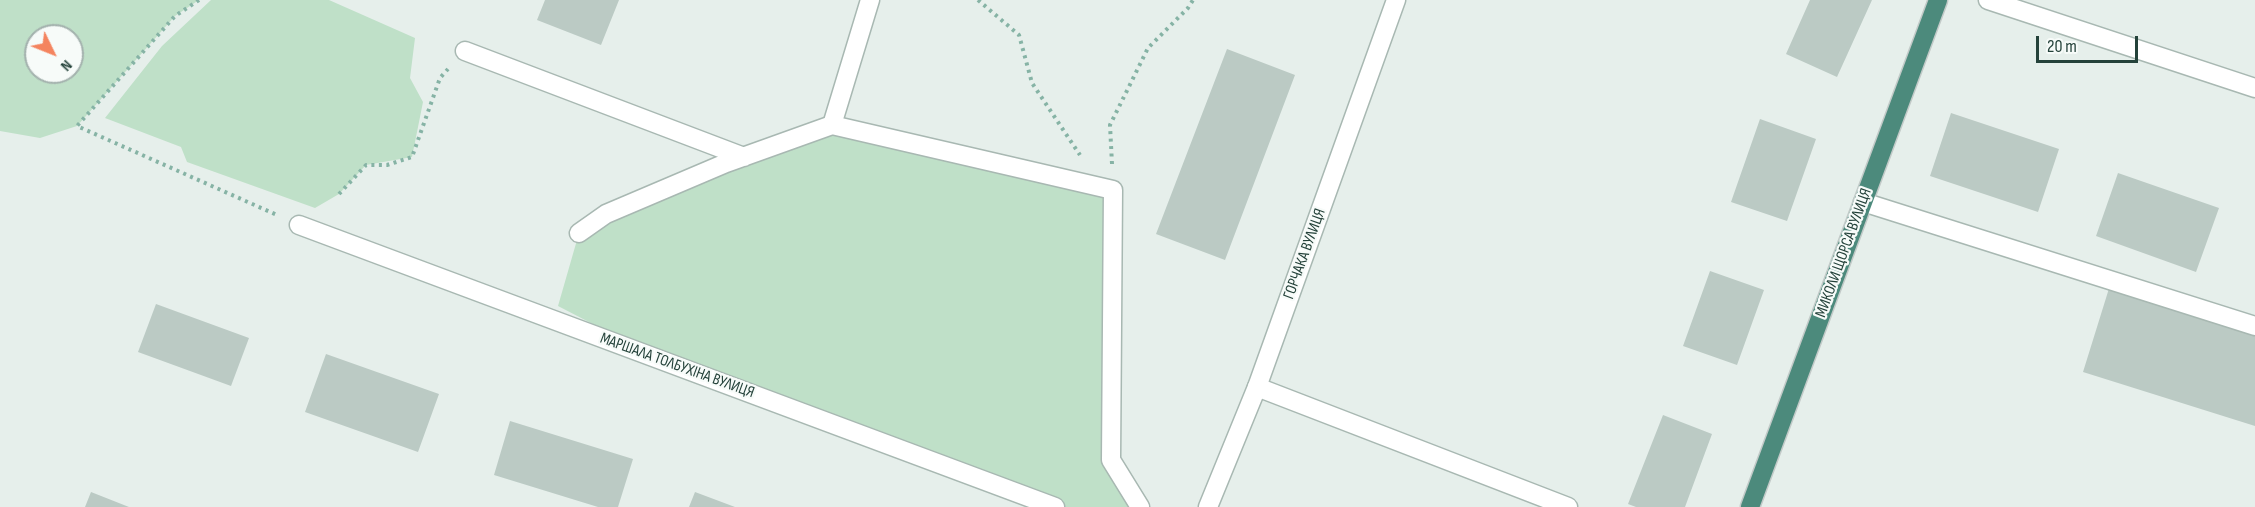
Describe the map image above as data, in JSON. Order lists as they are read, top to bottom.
{
  "streets": {
    "highway": ["МИКОЛИ ЩОРСА ВУЛИЦЯ"],
    "street": ["ГОРЧАКА ВУЛИЦЯ", "МАРШАЛА ТОЛБУХІНА ВУЛИЦЯ"]
  },
  "scale_bar": "20 m",
  "north": "bottom right"
}
